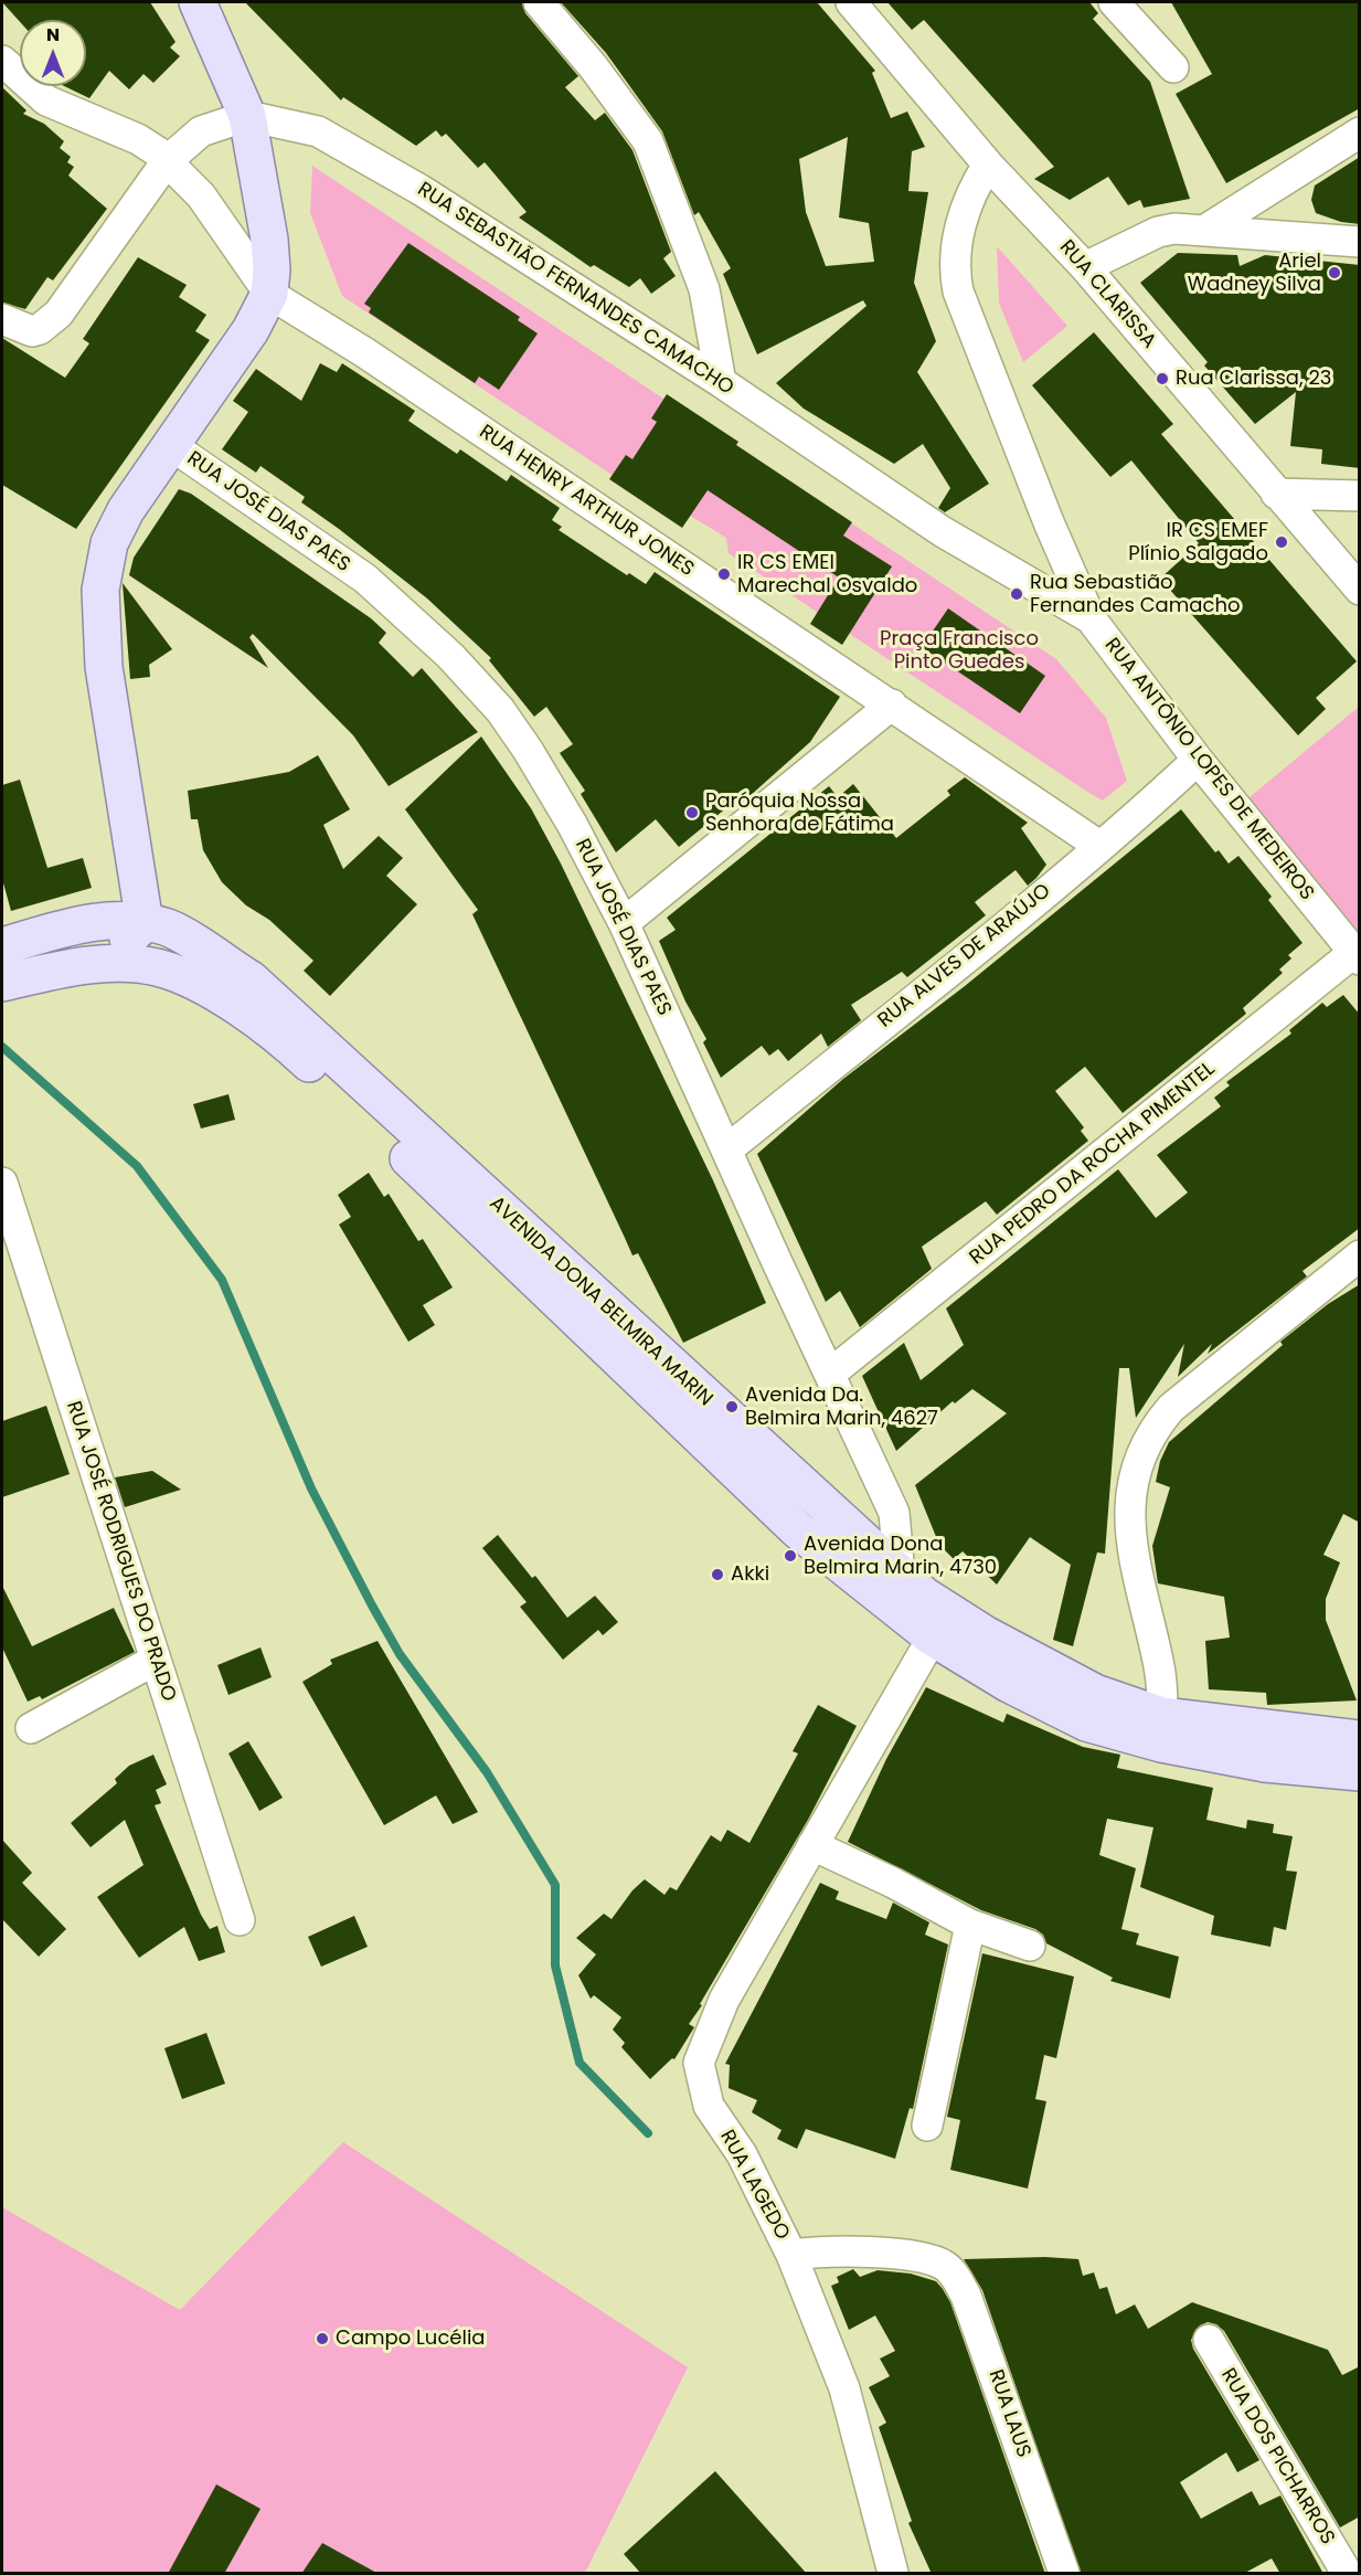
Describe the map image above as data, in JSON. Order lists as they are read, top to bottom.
{
  "streets": {
    "main road": ["AVENIDA DONA BELMIRA MARIN"],
    "street": [
      "RUA SEBASTIÃO FERNANDES CAMACHO",
      "RUA CLARISSA",
      "RUA HENRY ARTHUR JONES",
      "RUA JOSÉ DIAS PAES",
      "RUA ANTÔNIO LOPES DE MEDEIROS",
      "RUA ALVES DE ARAÚJO",
      "RUA PEDRO DA ROCHA PIMENTEL",
      "RUA JOSÉ RODRIGUES DO PRADO",
      "RUA LAGEDO",
      "RUA LAUS",
      "RUA DOS PICHARROS"
    ]
  },
  "crossings": [
    ["RUA SEBASTIÃO FERNANDES CAMACHO", "RUA ANTÔNIO LOPES DE MEDEIROS"],
    ["RUA CLARISSA", "RUA ANTÔNIO LOPES DE MEDEIROS"],
    ["RUA HENRY ARTHUR JONES", "RUA ALVES DE ARAÚJO"],
    ["RUA JOSÉ DIAS PAES", "RUA ALVES DE ARAÚJO"],
    ["RUA JOSÉ DIAS PAES", "RUA PEDRO DA ROCHA PIMENTEL"],
    ["RUA JOSÉ DIAS PAES", "AVENIDA DONA BELMIRA MARIN"],
    ["RUA ANTÔNIO LOPES DE MEDEIROS", "RUA ALVES DE ARAÚJO"],
    ["RUA ANTÔNIO LOPES DE MEDEIROS", "RUA PEDRO DA ROCHA PIMENTEL"],
    ["AVENIDA DONA BELMIRA MARIN", "RUA LAGEDO"],
    ["RUA LAGEDO", "RUA LAUS"]
  ],
  "parks": ["Praça Francisco Pinto Guedes"],
  "places": [
    "Ariel Wadney Silva",
    "Rua Clarissa, 23",
    "IR CS EMEF Plínio Salgado",
    "IR CS EMEI Marechal Osvaldo",
    "Rua Sebastião Fernandes Camacho",
    "Paróquia Nossa Senhora de Fátima",
    "Avenida Da. Belmira Marin, 4627",
    "Avenida Dona Belmira Marin, 4730",
    "Akki",
    "Campo Lucélia"
  ],
  "north": "top"
}
